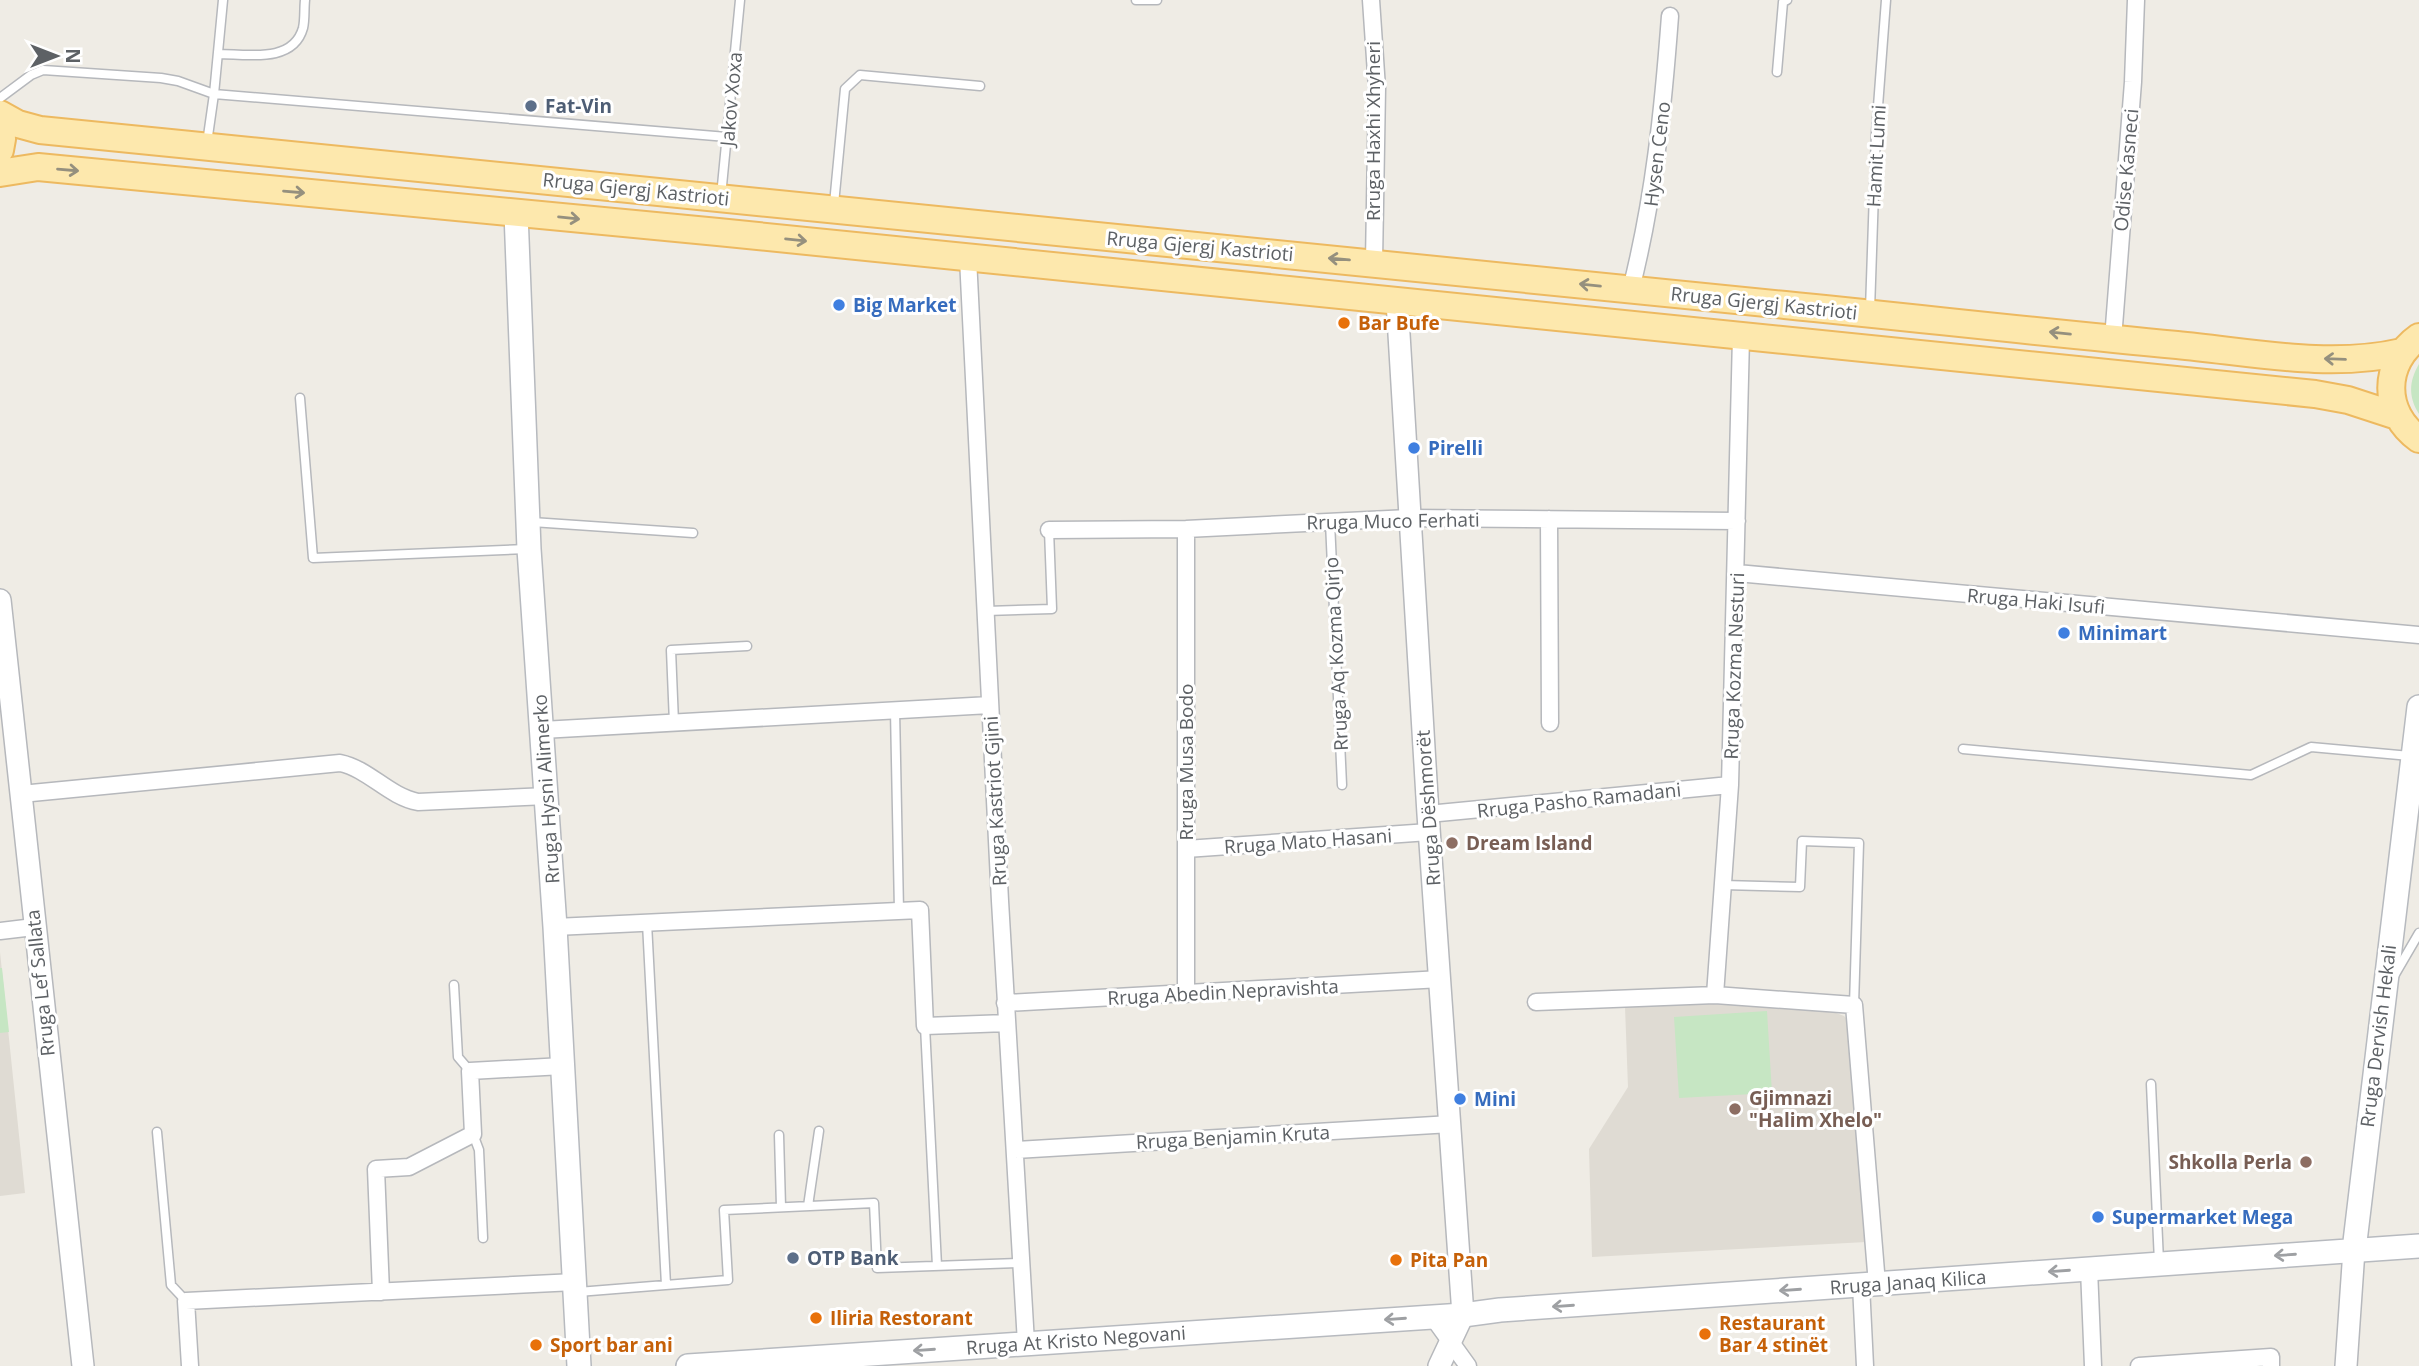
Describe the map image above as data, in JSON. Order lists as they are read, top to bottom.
{
  "streets": {
    "main road": [
      "Rruga Gjergj Kastrioti",
      "Rruga Hysni Alimerko",
      "Rruga Dervish Hekali",
      "Rruga Janaq Kilica",
      "Rruga At Kristo Negovani"
    ],
    "street": [
      "Rruga Haxhi Xhyheri",
      "Hysen Ceno",
      "Odise Kasneci",
      "Rruga Muco Ferhati",
      "Rruga Haki Isufi",
      "Rruga Kozma Nesturi",
      "Rruga Musa Bodo",
      "Rruga Pasho Ramadani",
      "Rruga Kastriot Gjini",
      "Rruga Dëshmorët",
      "Rruga Mato Hasani",
      "Rruga Lef Sallata",
      "Rruga Abedin Nepravishta",
      "Rruga Benjamin Kruta"
    ],
    "lane": ["Jakov Xoxa", "Hamit Lumi", "Rruga Aq Kozma Qirjo"]
  },
  "crossings": [
    ["Jakov Xoxa", "Rruga Gjergj Kastrioti"],
    ["Rruga Haxhi Xhyheri", "Rruga Gjergj Kastrioti"],
    ["Hysen Ceno", "Rruga Gjergj Kastrioti"],
    ["Hamit Lumi", "Rruga Gjergj Kastrioti"],
    ["Odise Kasneci", "Rruga Gjergj Kastrioti"],
    ["Rruga Gjergj Kastrioti", "Rruga Kozma Nesturi"],
    ["Rruga Gjergj Kastrioti", "Rruga Hysni Alimerko"],
    ["Rruga Gjergj Kastrioti", "Rruga Kastriot Gjini"],
    ["Rruga Gjergj Kastrioti", "Rruga Dëshmorët"],
    ["Rruga Muco Ferhati", "Rruga Aq Kozma Qirjo"],
    ["Rruga Muco Ferhati", "Rruga Kozma Nesturi"],
    ["Rruga Muco Ferhati", "Rruga Musa Bodo"],
    ["Rruga Muco Ferhati", "Rruga Dëshmorët"],
    ["Rruga Haki Isufi", "Rruga Kozma Nesturi"],
    ["Rruga Kozma Nesturi", "Rruga Pasho Ramadani"],
    ["Rruga Musa Bodo", "Rruga Mato Hasani"],
    ["Rruga Musa Bodo", "Rruga Abedin Nepravishta"],
    ["Rruga Pasho Ramadani", "Rruga Dëshmorët"],
    ["Rruga Pasho Ramadani", "Rruga Mato Hasani"],
    ["Rruga Kastriot Gjini", "Rruga Abedin Nepravishta"],
    ["Rruga Kastriot Gjini", "Rruga Benjamin Kruta"],
    ["Rruga Kastriot Gjini", "Rruga At Kristo Negovani"],
    ["Rruga Dëshmorët", "Rruga Mato Hasani"],
    ["Rruga Dëshmorët", "Rruga Abedin Nepravishta"],
    ["Rruga Dëshmorët", "Rruga Benjamin Kruta"],
    ["Rruga Dëshmorët", "Rruga Janaq Kilica"],
    ["Rruga Dëshmorët", "Rruga At Kristo Negovani"],
    ["Rruga Dervish Hekali", "Rruga Janaq Kilica"],
    ["Rruga Janaq Kilica", "Rruga At Kristo Negovani"]
  ],
  "one_way": ["Rruga Janaq Kilica", "Rruga At Kristo Negovani"],
  "places": [
    "Fat-Vin",
    "Big Market",
    "Bar Bufe",
    "Pirelli",
    "Minimart",
    "Dream Island",
    "Mini",
    "Gjimnazi \"Halim Xhelo\"",
    "Shkolla Perla",
    "Supermarket Mega",
    "OTP Bank",
    "Pita Pan",
    "Iliria Restorant",
    "Restaurant Bar 4 stinët",
    "Sport bar ani"
  ],
  "north": "right"
}
